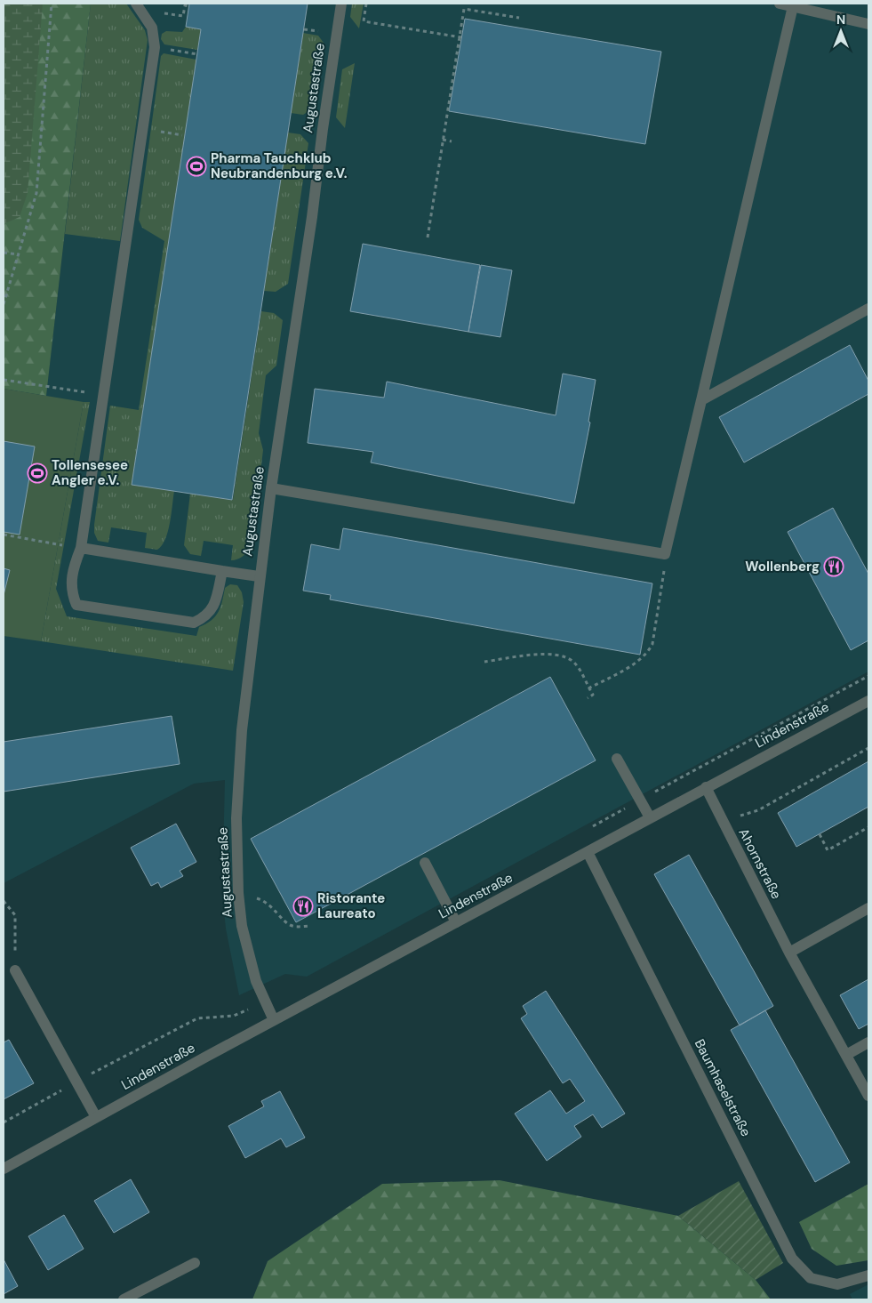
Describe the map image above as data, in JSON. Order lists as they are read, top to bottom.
{
  "streets": {
    "street": [
      "Augustastraße",
      "Lindenstraße",
      "Ahornstraße",
      "Baumhaselstraße"
    ]
  },
  "crossings": [
    ["Augustastraße", "Lindenstraße"],
    ["Lindenstraße", "Ahornstraße"],
    ["Lindenstraße", "Baumhaselstraße"]
  ],
  "places": {
    "sports": ["Pharma Tauchklub Neubrandenburg e.V.", "Tollensesee Angler e.V."],
    "restaurant": ["Wollenberg", "Ristorante Laureato"]
  },
  "north": "top"
}
